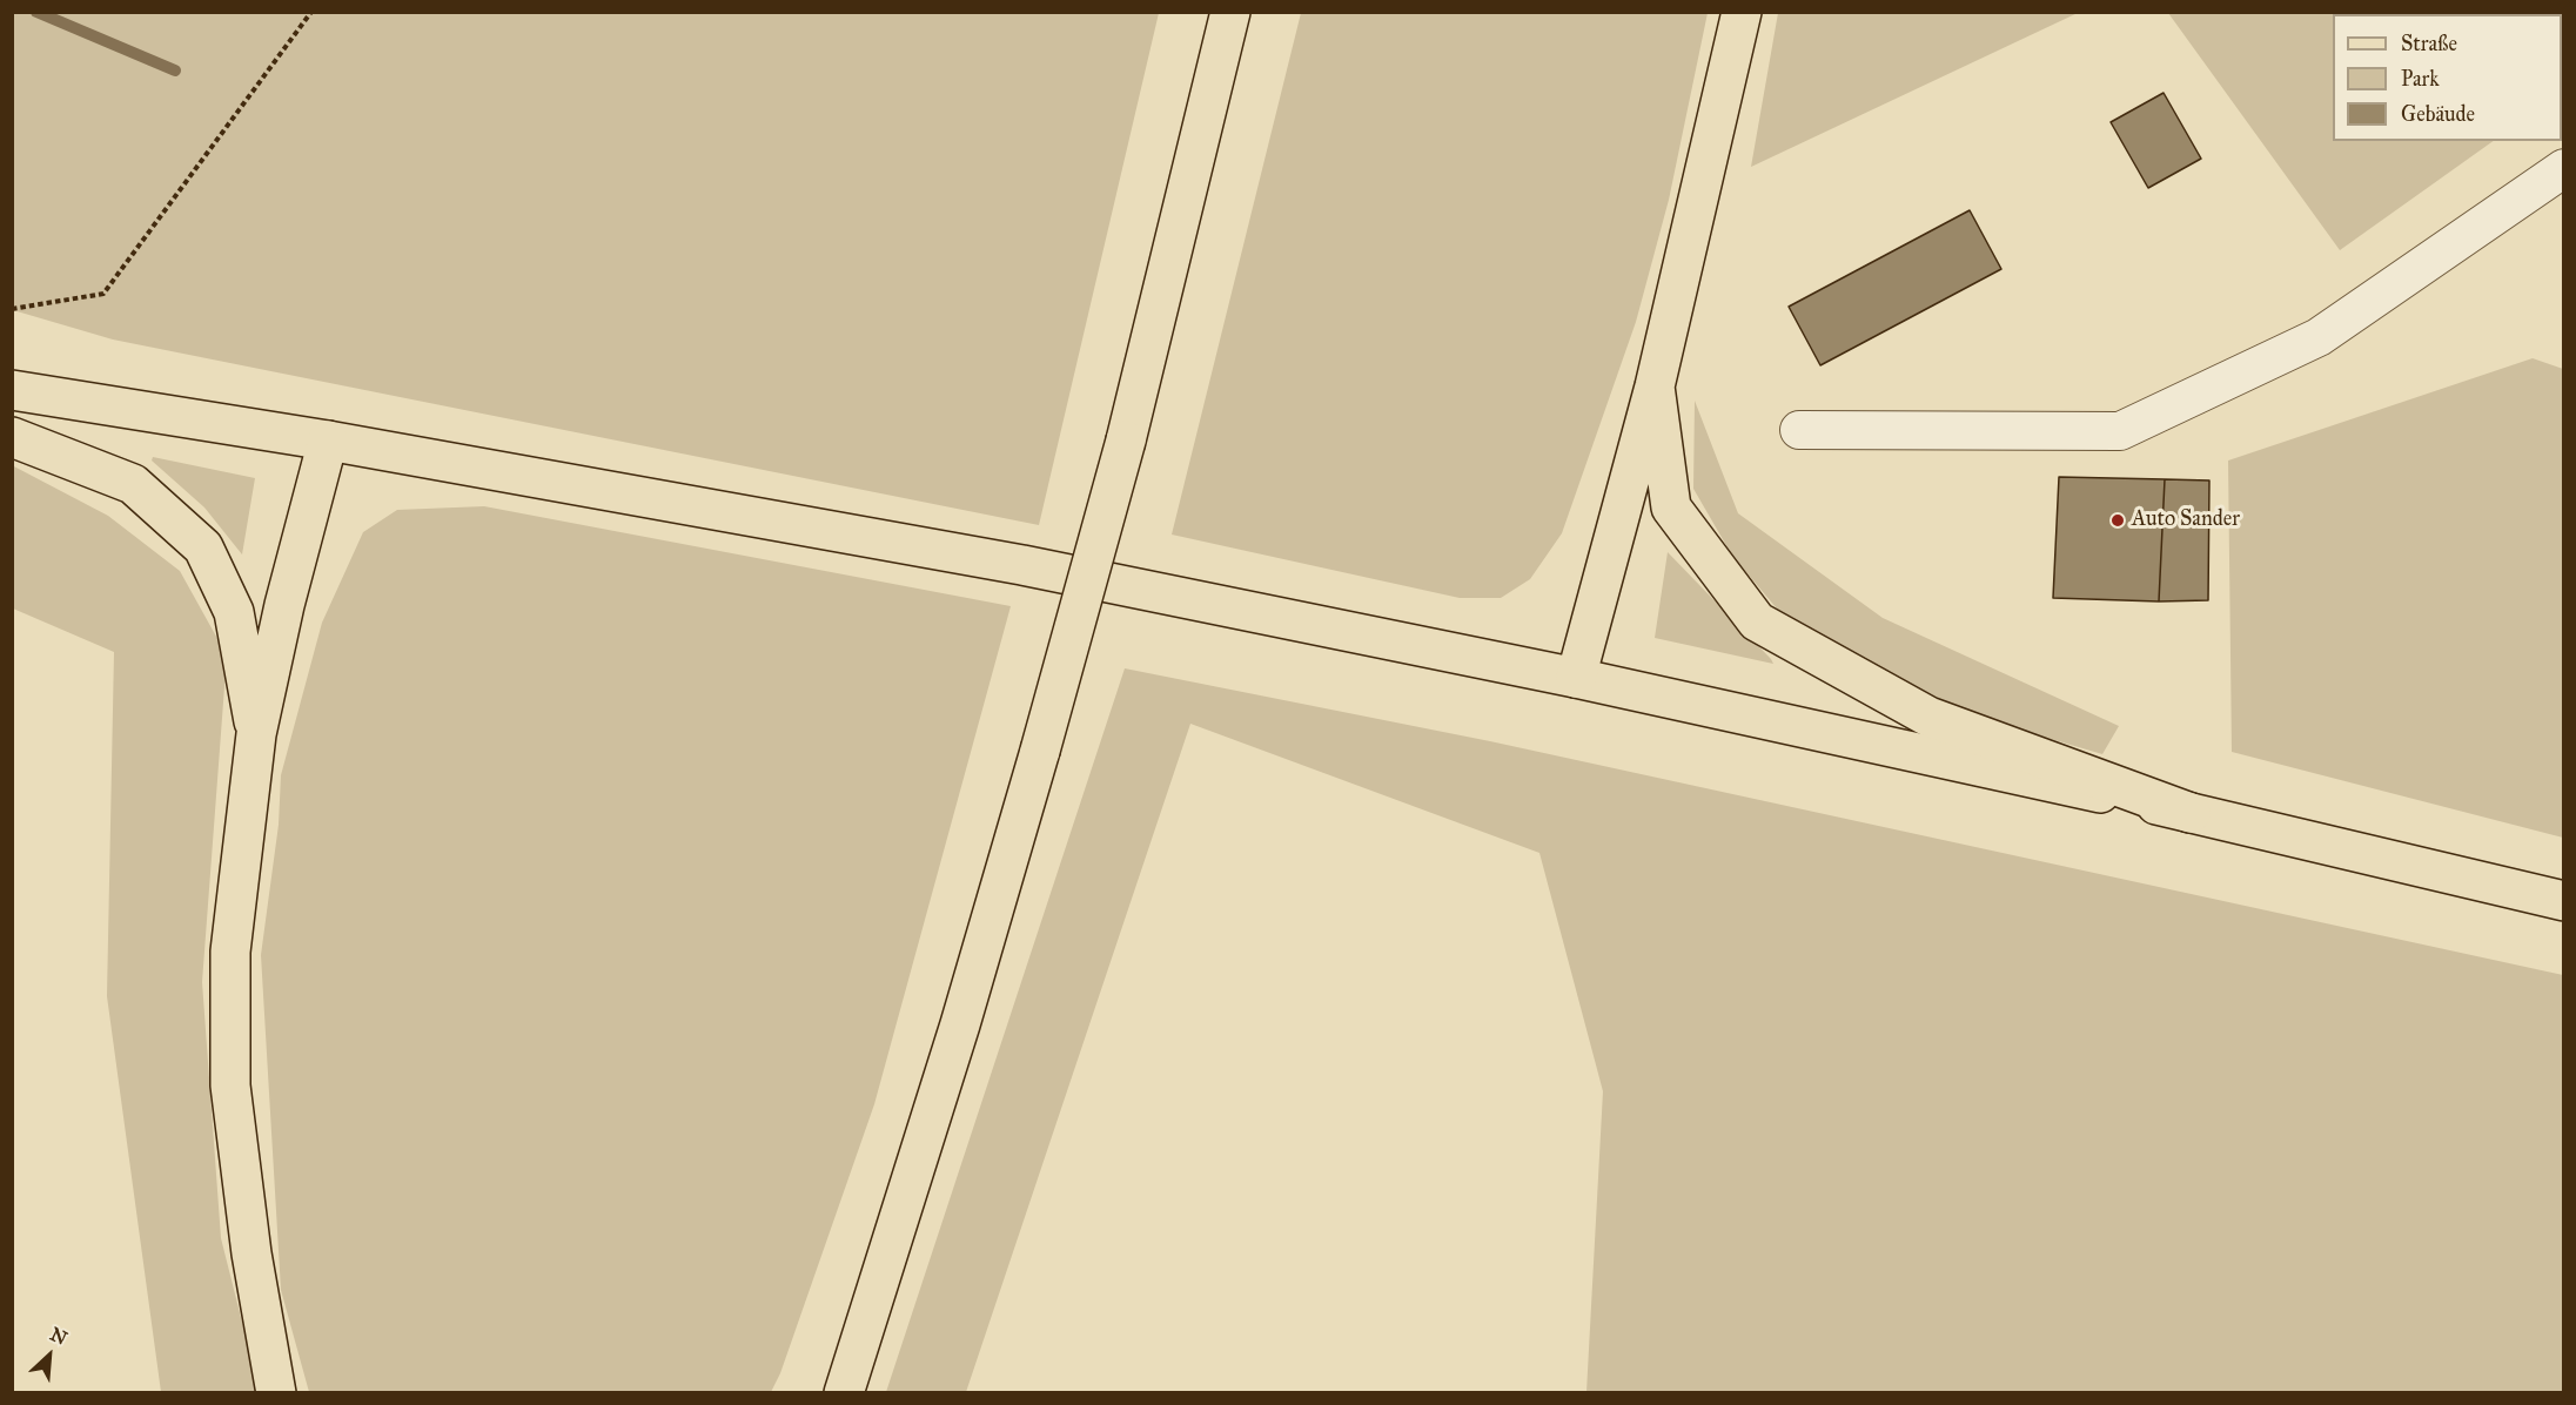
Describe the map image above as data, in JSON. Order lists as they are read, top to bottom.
{
  "places": ["Auto Sander"],
  "legend": ["Straße", "Park", "Gebäude"],
  "north": "top right"
}
